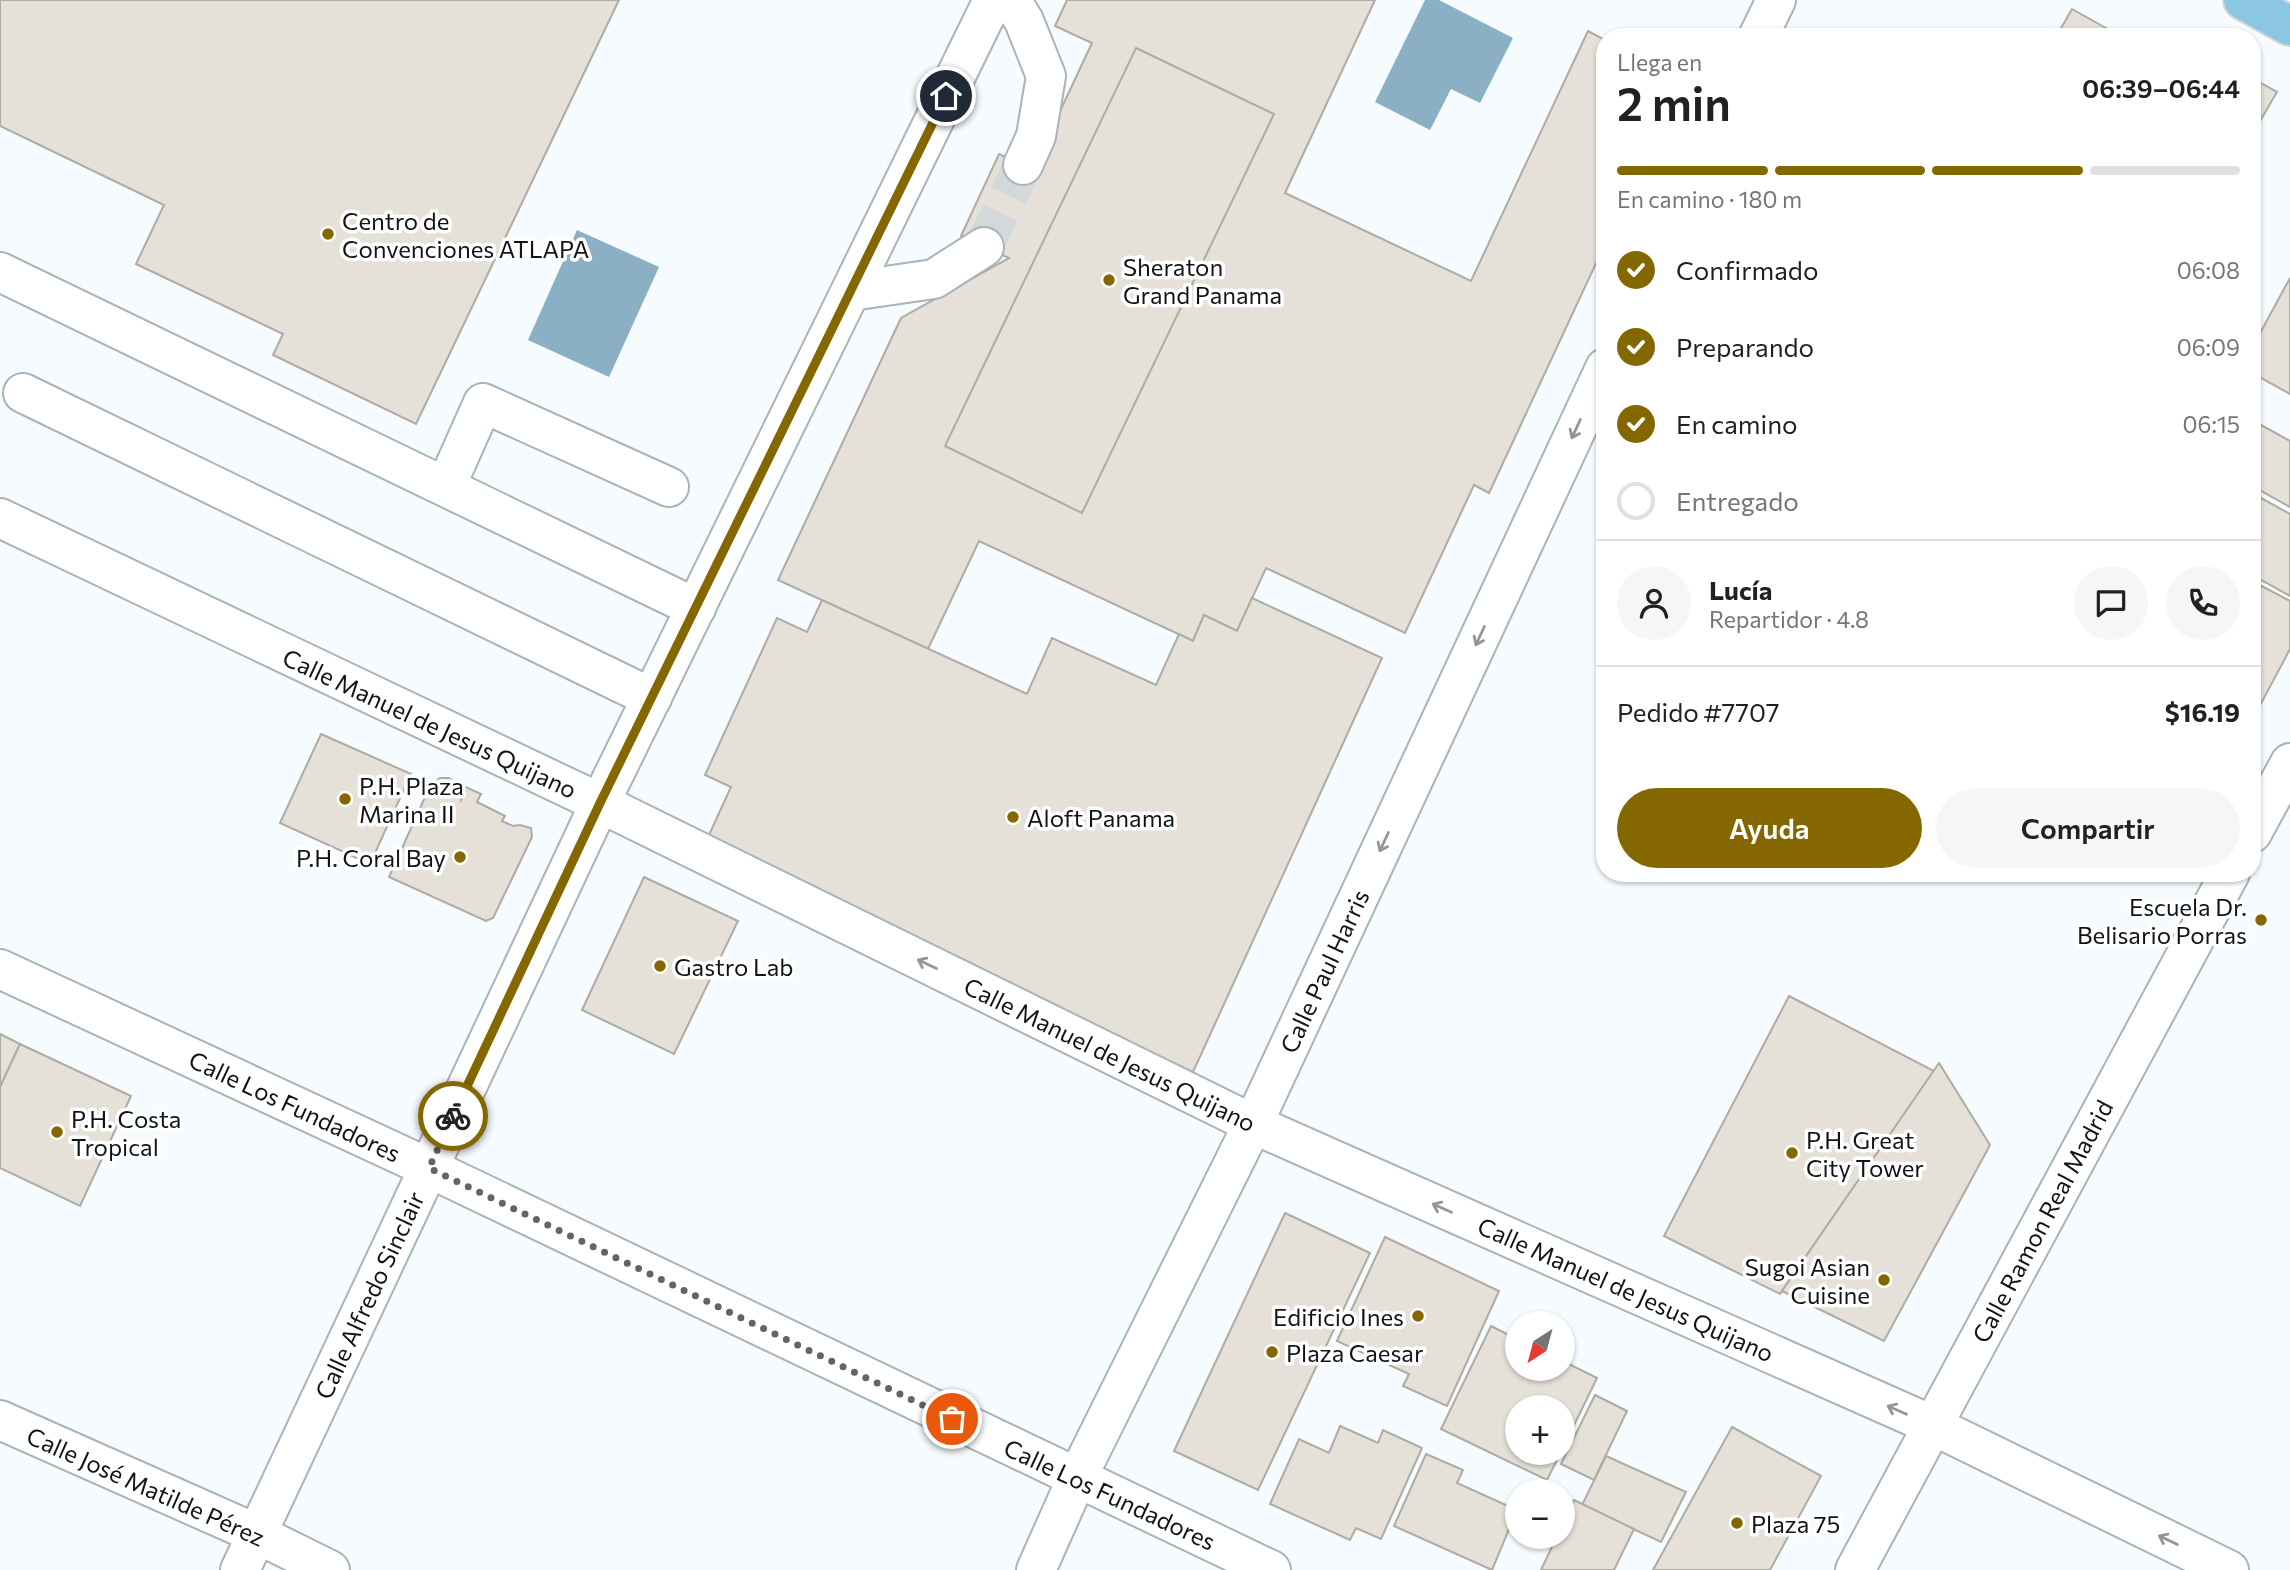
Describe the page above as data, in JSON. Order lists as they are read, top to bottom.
{
  "streets": {
    "street": [
      "Calle Manuel de Jesus Quijano",
      "Calle Paul Harris",
      "Calle Los Fundadores",
      "Calle Ramon Real Madrid",
      "Calle Alfredo Sinclair",
      "Calle José Matilde Pérez"
    ]
  },
  "crossings": [
    ["Calle Manuel de Jesus Quijano", "Calle Paul Harris"],
    ["Calle Manuel de Jesus Quijano", "Calle Ramon Real Madrid"],
    ["Calle Manuel de Jesus Quijano", "Calle Alfredo Sinclair"],
    ["Calle Paul Harris", "Calle Los Fundadores"],
    ["Calle Los Fundadores", "Calle Alfredo Sinclair"],
    ["Calle Alfredo Sinclair", "Calle José Matilde Pérez"]
  ],
  "one_way": ["Calle Manuel de Jesus Quijano", "Calle Paul Harris"],
  "places": [
    "Centro de Convenciones ATLAPA",
    "Sheraton Grand Panama",
    "P.H. Plaza Marina II",
    "Aloft Panama",
    "P.H. Coral Bay",
    "Escuela Dr. Belisario Porras",
    "Gastro Lab",
    "P.H. Costa Tropical",
    "P.H. Great City Tower",
    "Sugoi Asian Cuisine",
    "Edificio Ines",
    "Plaza Caesar",
    "Plaza 75"
  ],
  "north": "bottom left",
  "page": {
    "heading": ["2 min", "Llega en", "06:39–06:44"],
    "panel": [
      "Lucía",
      "Repartidor · 4.8",
      "Pedido #7707",
      "$16.19"
    ],
    "bar": "En camino · 180 m",
    "list": [
      ["Confirmado", "06:08"],
      ["Preparando", "06:09"],
      ["En camino", "06:15"],
      "Entregado"
    ],
    "buttons": ["Ayuda", "Compartir"],
    "map_buttons": ["+", "−"]
  }
}
